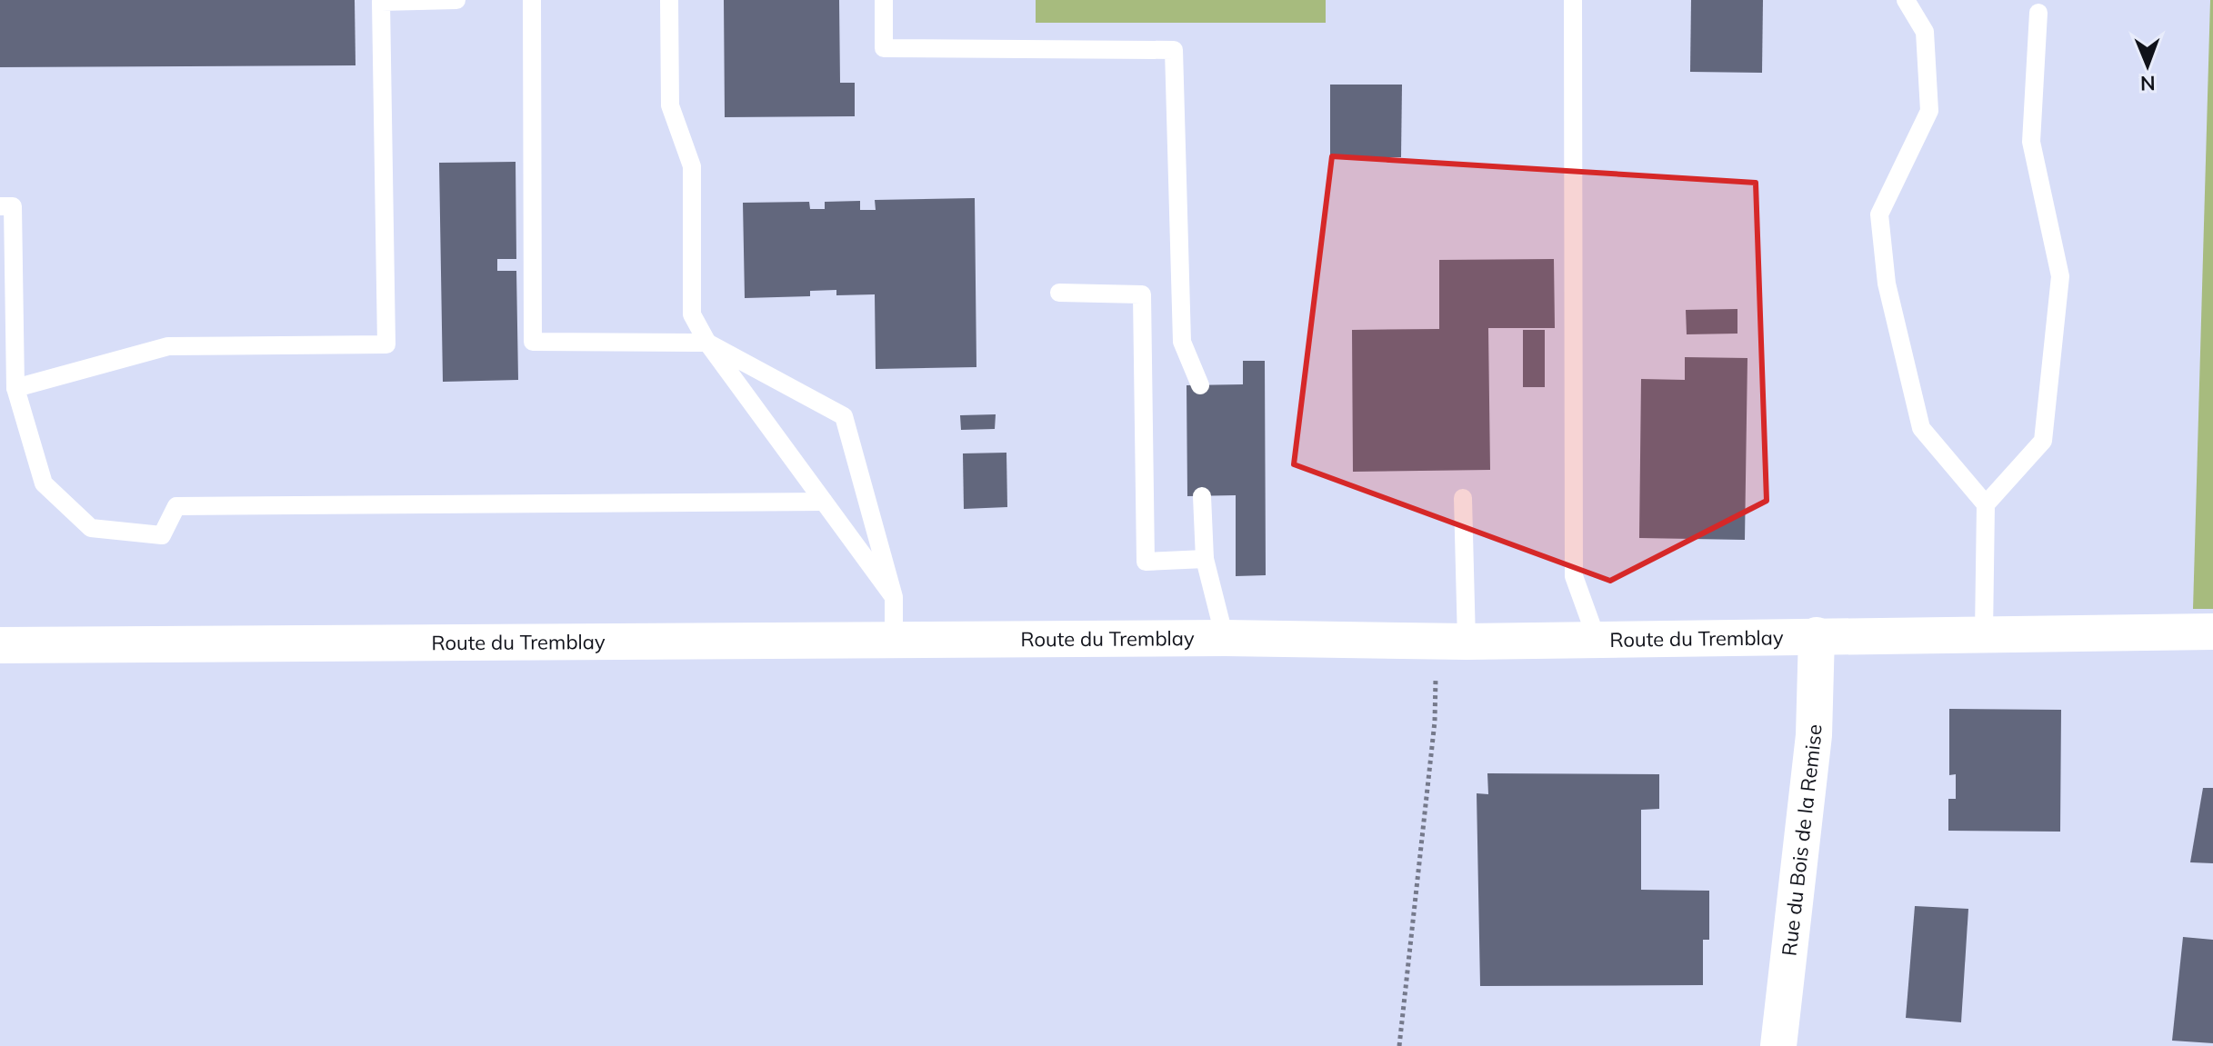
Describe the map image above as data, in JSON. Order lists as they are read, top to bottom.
{
  "streets": {
    "street": ["Route du Tremblay", "Rue du Bois de la Remise"]
  },
  "crossings": [
    ["Route du Tremblay", "Rue du Bois de la Remise"]
  ],
  "north": "bottom"
}
